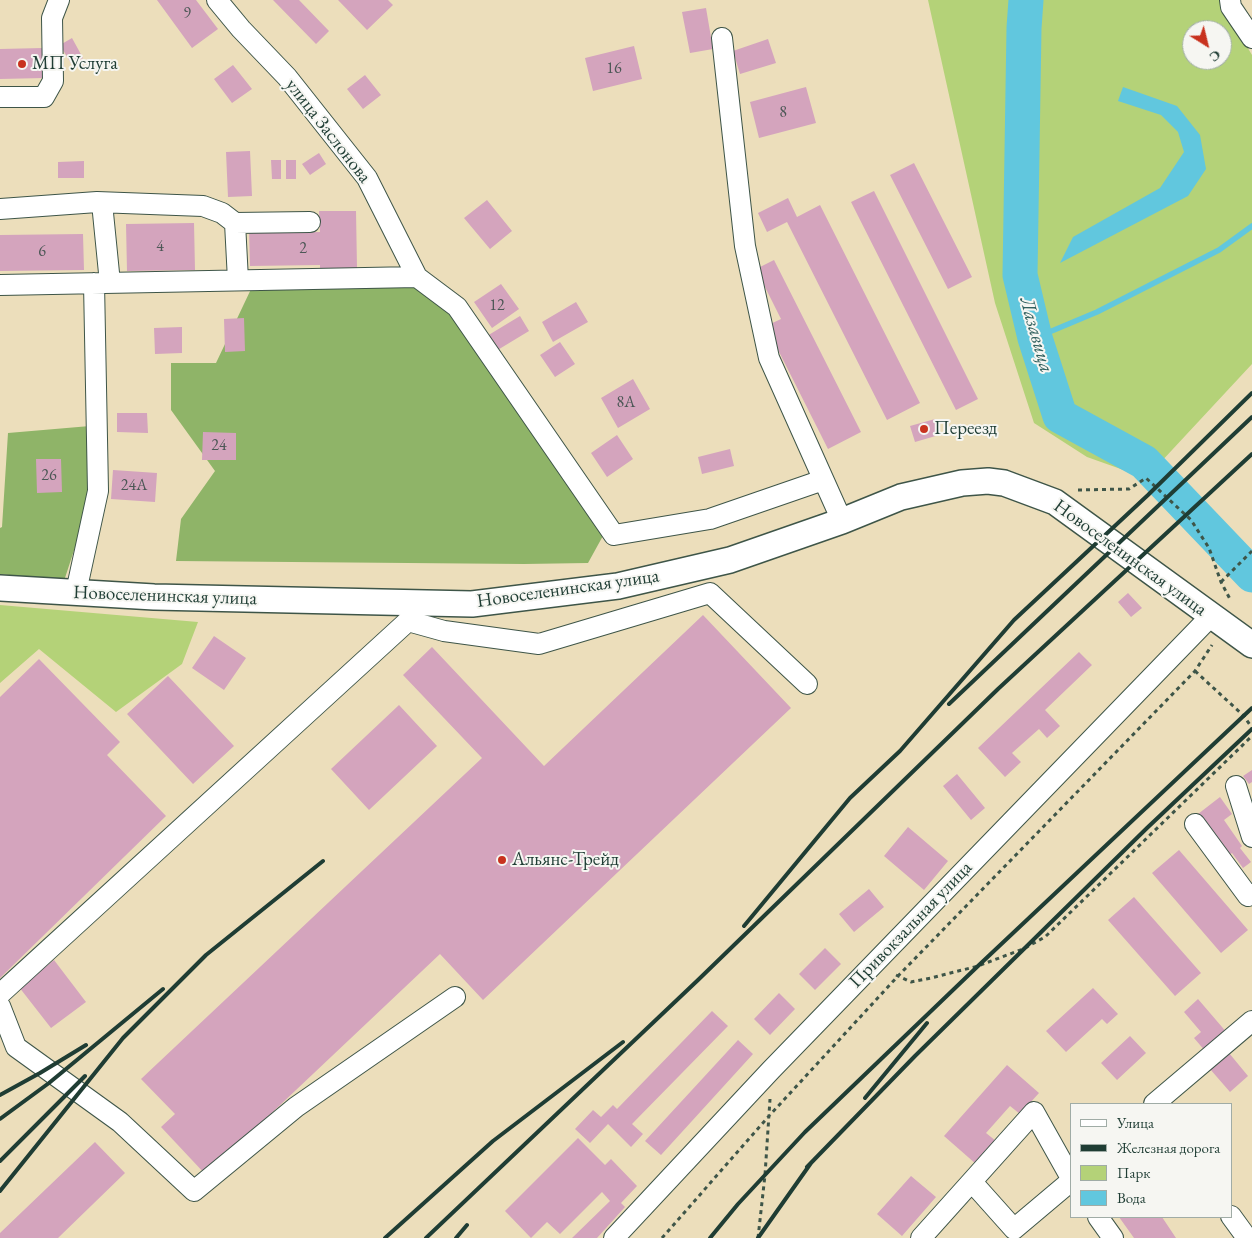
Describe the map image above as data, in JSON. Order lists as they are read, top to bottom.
{
  "streets": {
    "main road": ["Новоселенинская улица"],
    "street": ["улица Заслонова", "Привокзальная улица"]
  },
  "crossings": [
    ["Новоселенинская улица", "Привокзальная улица"]
  ],
  "water": ["Лазавица"],
  "places": ["МП Услуга", "Переезд", "Альянс-Трейд"],
  "house_numbers": [
    "9",
    "16",
    "8",
    "4",
    "2",
    "6",
    "12",
    "8А",
    "24",
    "26",
    "24А"
  ],
  "legend": [
    "Улица",
    "Железная дорога",
    "Парк",
    "Вода"
  ],
  "north": "bottom right"
}
